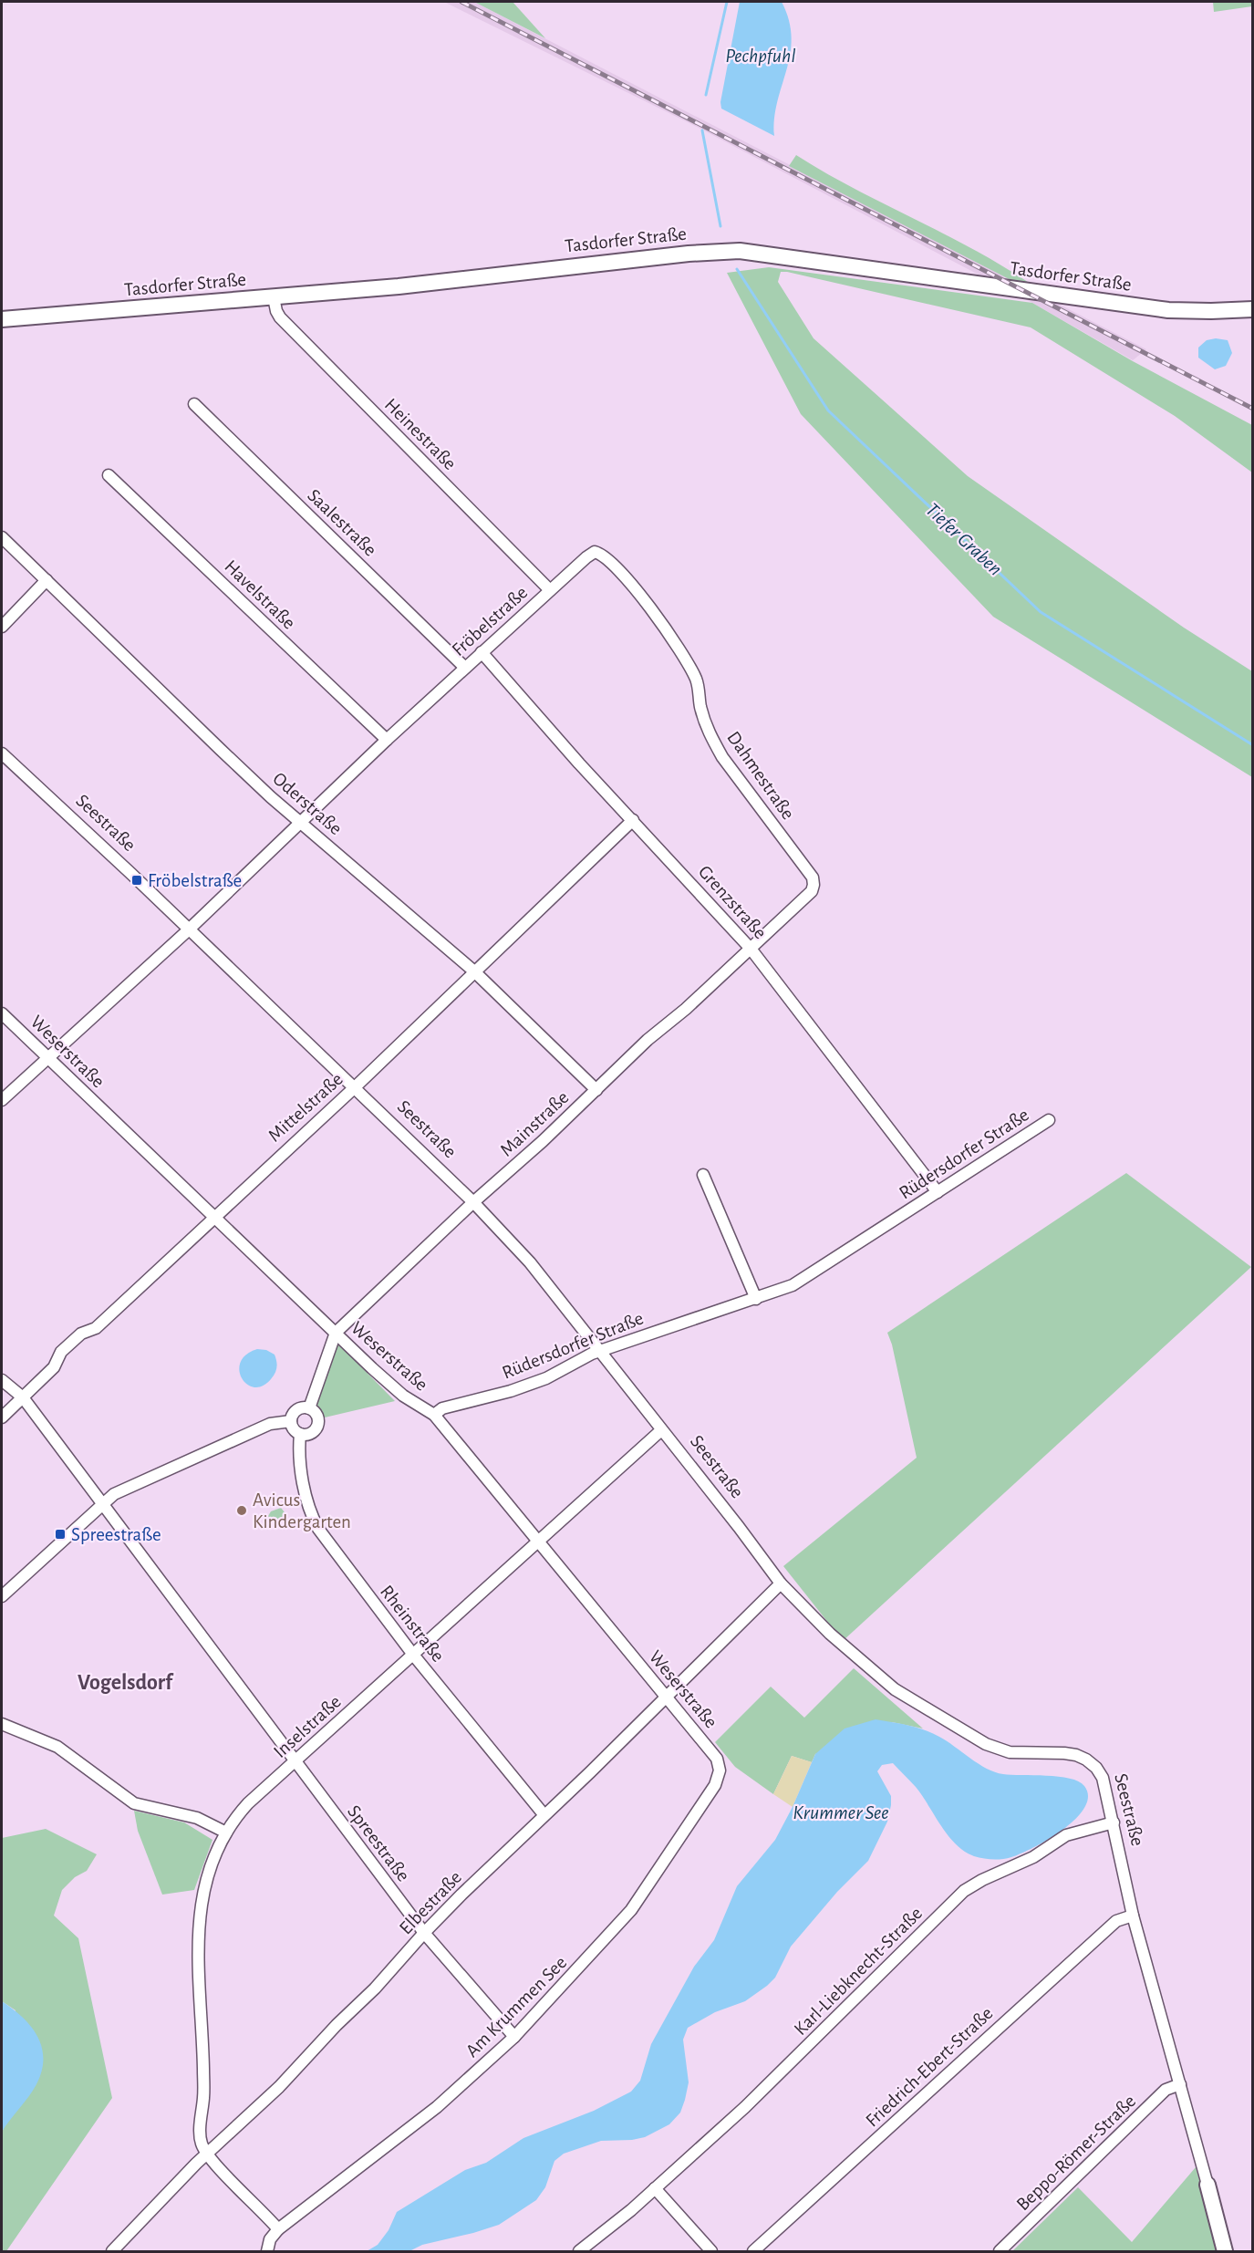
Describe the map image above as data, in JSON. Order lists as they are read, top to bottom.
{
  "streets": {
    "main road": ["Tasdorfer Straße", "Seestraße"],
    "street": [
      "Heinestraße",
      "Saalestraße",
      "Havelstraße",
      "Fröbelstraße",
      "Dahmestraße",
      "Oderstraße",
      "Grenzstraße",
      "Weserstraße",
      "Mittelstraße",
      "Mainstraße",
      "Rüdersdorfer Straße",
      "Rheinstraße",
      "Inselstraße",
      "Spreestraße",
      "Elbestraße",
      "Karl-Liebknecht-Straße",
      "Am Krummen See",
      "Friedrich-Ebert-Straße",
      "Beppo-Römer-Straße"
    ]
  },
  "crossings": [
    ["Tasdorfer Straße", "Heinestraße"],
    ["Heinestraße", "Fröbelstraße"],
    ["Saalestraße", "Fröbelstraße"],
    ["Havelstraße", "Fröbelstraße"],
    ["Fröbelstraße", "Dahmestraße"],
    ["Fröbelstraße", "Oderstraße"],
    ["Fröbelstraße", "Seestraße"],
    ["Fröbelstraße", "Grenzstraße"],
    ["Fröbelstraße", "Weserstraße"],
    ["Dahmestraße", "Mainstraße"],
    ["Oderstraße", "Mittelstraße"],
    ["Oderstraße", "Mainstraße"],
    ["Seestraße", "Mittelstraße"],
    ["Seestraße", "Mainstraße"],
    ["Seestraße", "Rüdersdorfer Straße"],
    ["Seestraße", "Inselstraße"],
    ["Seestraße", "Elbestraße"],
    ["Seestraße", "Karl-Liebknecht-Straße"],
    ["Seestraße", "Friedrich-Ebert-Straße"],
    ["Seestraße", "Beppo-Römer-Straße"],
    ["Grenzstraße", "Mittelstraße"],
    ["Grenzstraße", "Mainstraße"],
    ["Grenzstraße", "Rüdersdorfer Straße"],
    ["Weserstraße", "Mittelstraße"],
    ["Weserstraße", "Mainstraße"],
    ["Weserstraße", "Rüdersdorfer Straße"],
    ["Weserstraße", "Inselstraße"],
    ["Weserstraße", "Elbestraße"],
    ["Weserstraße", "Am Krummen See"],
    ["Mittelstraße", "Spreestraße"],
    ["Mainstraße", "Rheinstraße"],
    ["Rheinstraße", "Inselstraße"],
    ["Rheinstraße", "Elbestraße"],
    ["Inselstraße", "Spreestraße"],
    ["Inselstraße", "Elbestraße"],
    ["Spreestraße", "Elbestraße"],
    ["Spreestraße", "Am Krummen See"]
  ],
  "districts": ["Vogelsdorf"],
  "water": ["Pechpfuhl", "Tiefer Graben", "Krummer See"],
  "places": {
    "transit": ["Fröbelstraße", "Spreestraße"],
    "other": ["Avicus Kindergarten"]
  }
}
